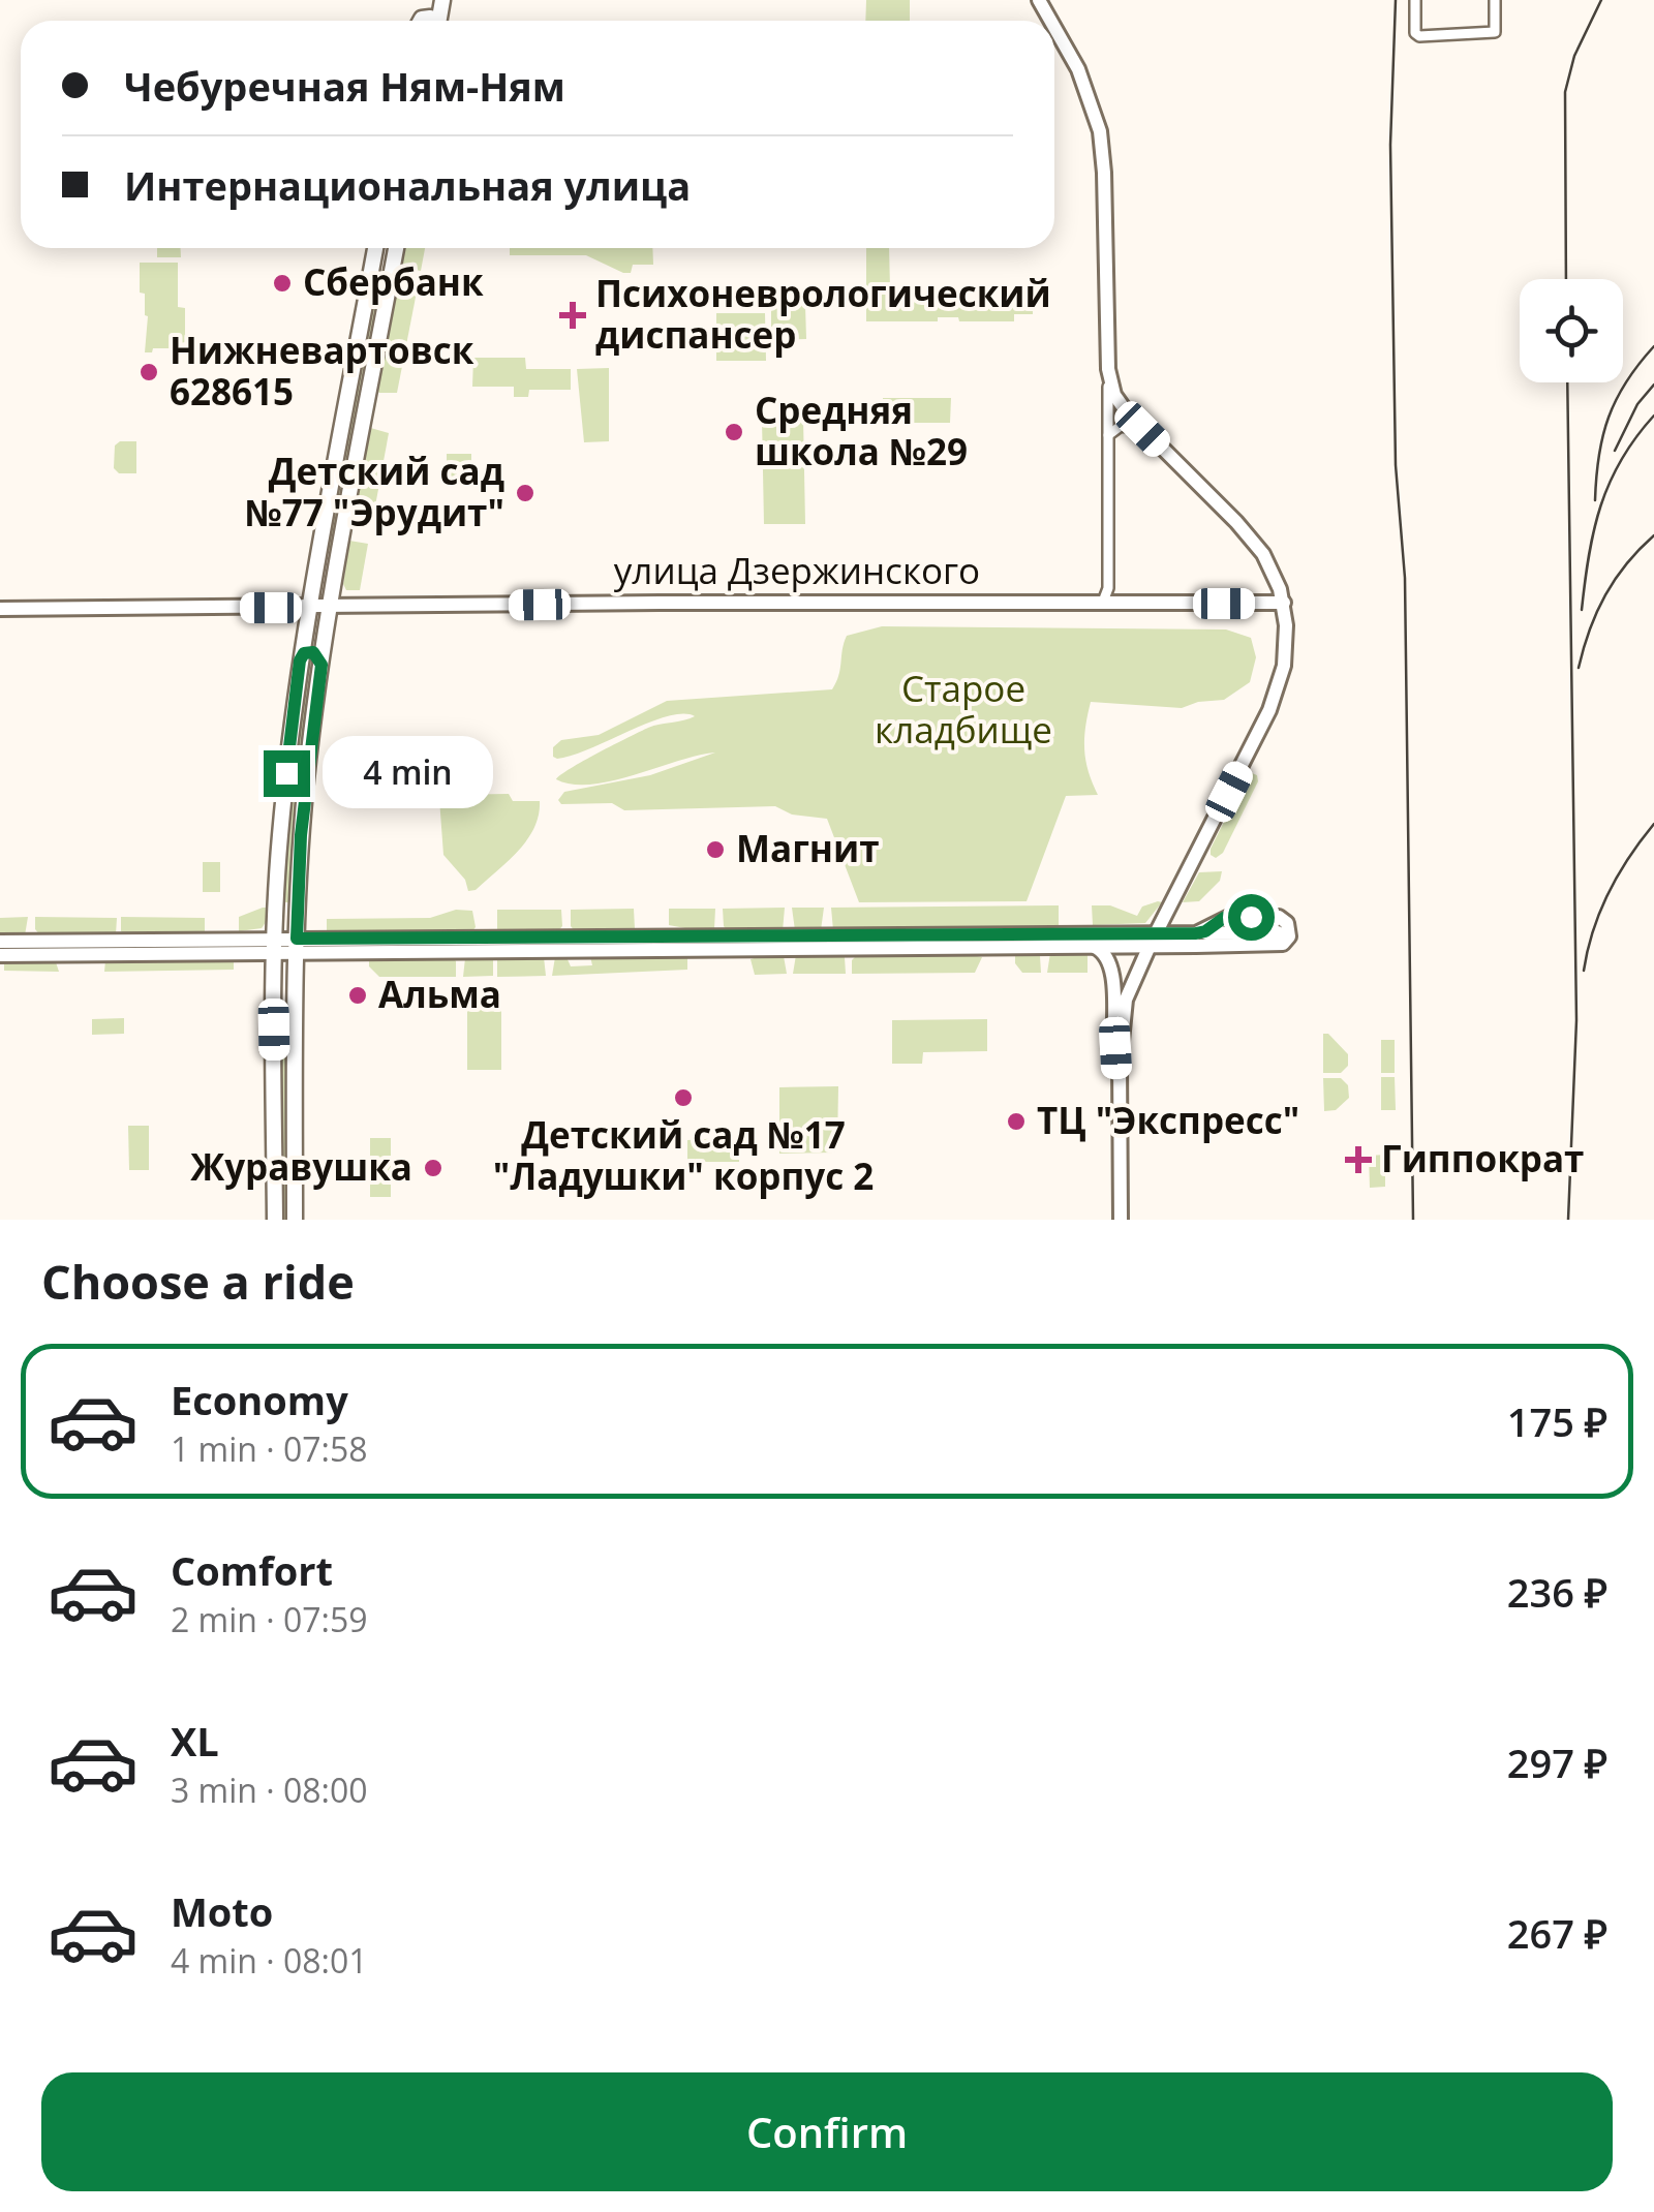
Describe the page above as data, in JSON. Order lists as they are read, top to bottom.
{
  "streets": {
    "main road": ["улица Дзержинского"]
  },
  "parks": ["Старое кладбище"],
  "places": {
    "other": [
      "Сбербанк",
      "Нижневартовск 628615",
      "Средняя школа №29",
      "Детский сад №77 \"Эрудит\"",
      "Магнит",
      "Альма",
      "Детский сад №17 \"Ладушки\" корпус 2",
      "ТЦ \"Экспресс\"",
      "Журавушка"
    ],
    "health": ["Психоневрологический диспансер", "Гиппократ"]
  },
  "page": {
    "banner": ["Чебуречная Ням-Ням", "Интернациональная улица"],
    "bubble": "4 min",
    "heading": "Choose a ride",
    "list": [
      {
        "name": "Economy",
        "note": "1 min · 07:58",
        "value": "175 ₽"
      },
      {
        "name": "Comfort",
        "note": "2 min · 07:59",
        "value": "236 ₽"
      },
      {
        "name": "XL",
        "note": "3 min · 08:00",
        "value": "297 ₽"
      },
      {
        "name": "Moto",
        "note": "4 min · 08:01",
        "value": "267 ₽"
      }
    ],
    "buttons": "Confirm"
  }
}
